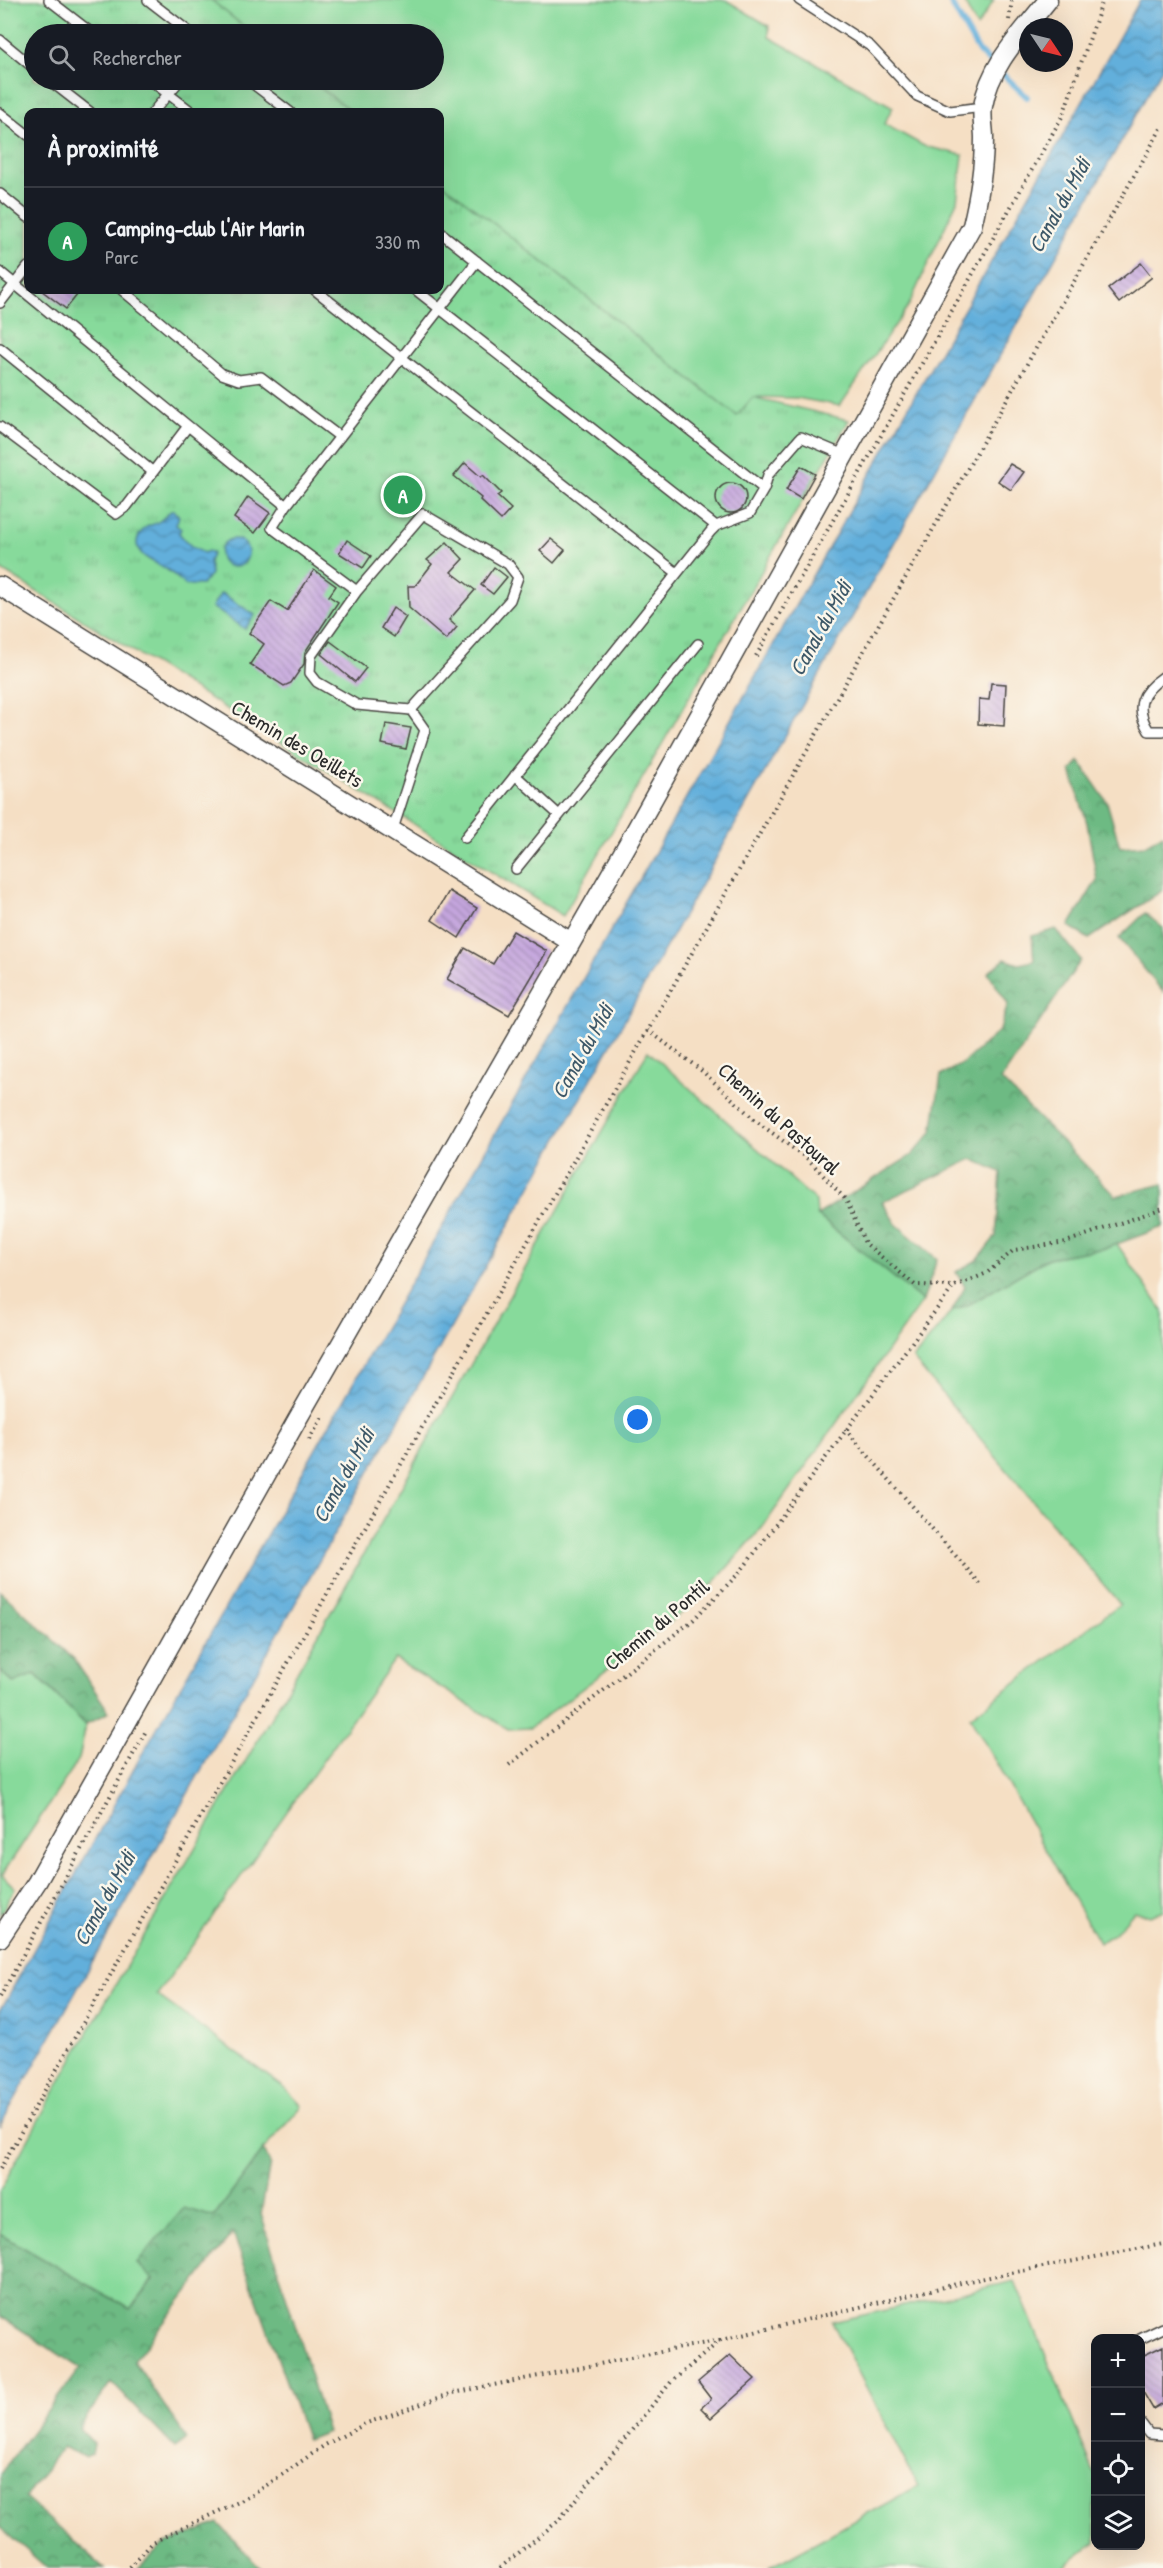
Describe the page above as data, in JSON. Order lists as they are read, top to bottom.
{
  "streets": {
    "street": ["Chemin des Oeillets"],
    "path": ["Chemin du Pastoural", "Chemin du Pontil"]
  },
  "crossings": [
    ["Chemin du Pastoural", "Chemin du Pontil"]
  ],
  "water": ["Canal du Midi"],
  "north": "bottom right",
  "page": {
    "search": "Rechercher",
    "heading": "À proximité",
    "list": [
      {
        "mark": "A",
        "name": "Camping-club l'Air Marin",
        "note": "Parc",
        "value": "330 m"
      }
    ],
    "pins": "A",
    "map_buttons": ["+", "−"]
  }
}
